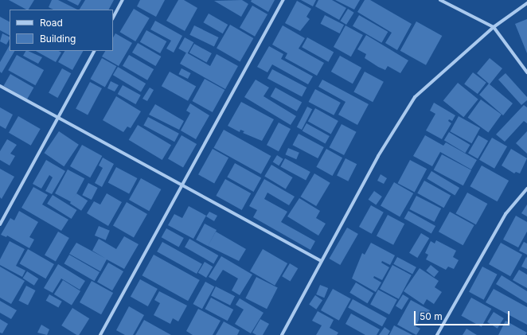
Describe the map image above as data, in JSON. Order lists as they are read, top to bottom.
{
  "legend": ["Road", "Building"],
  "scale_bar": "50 m"
}
